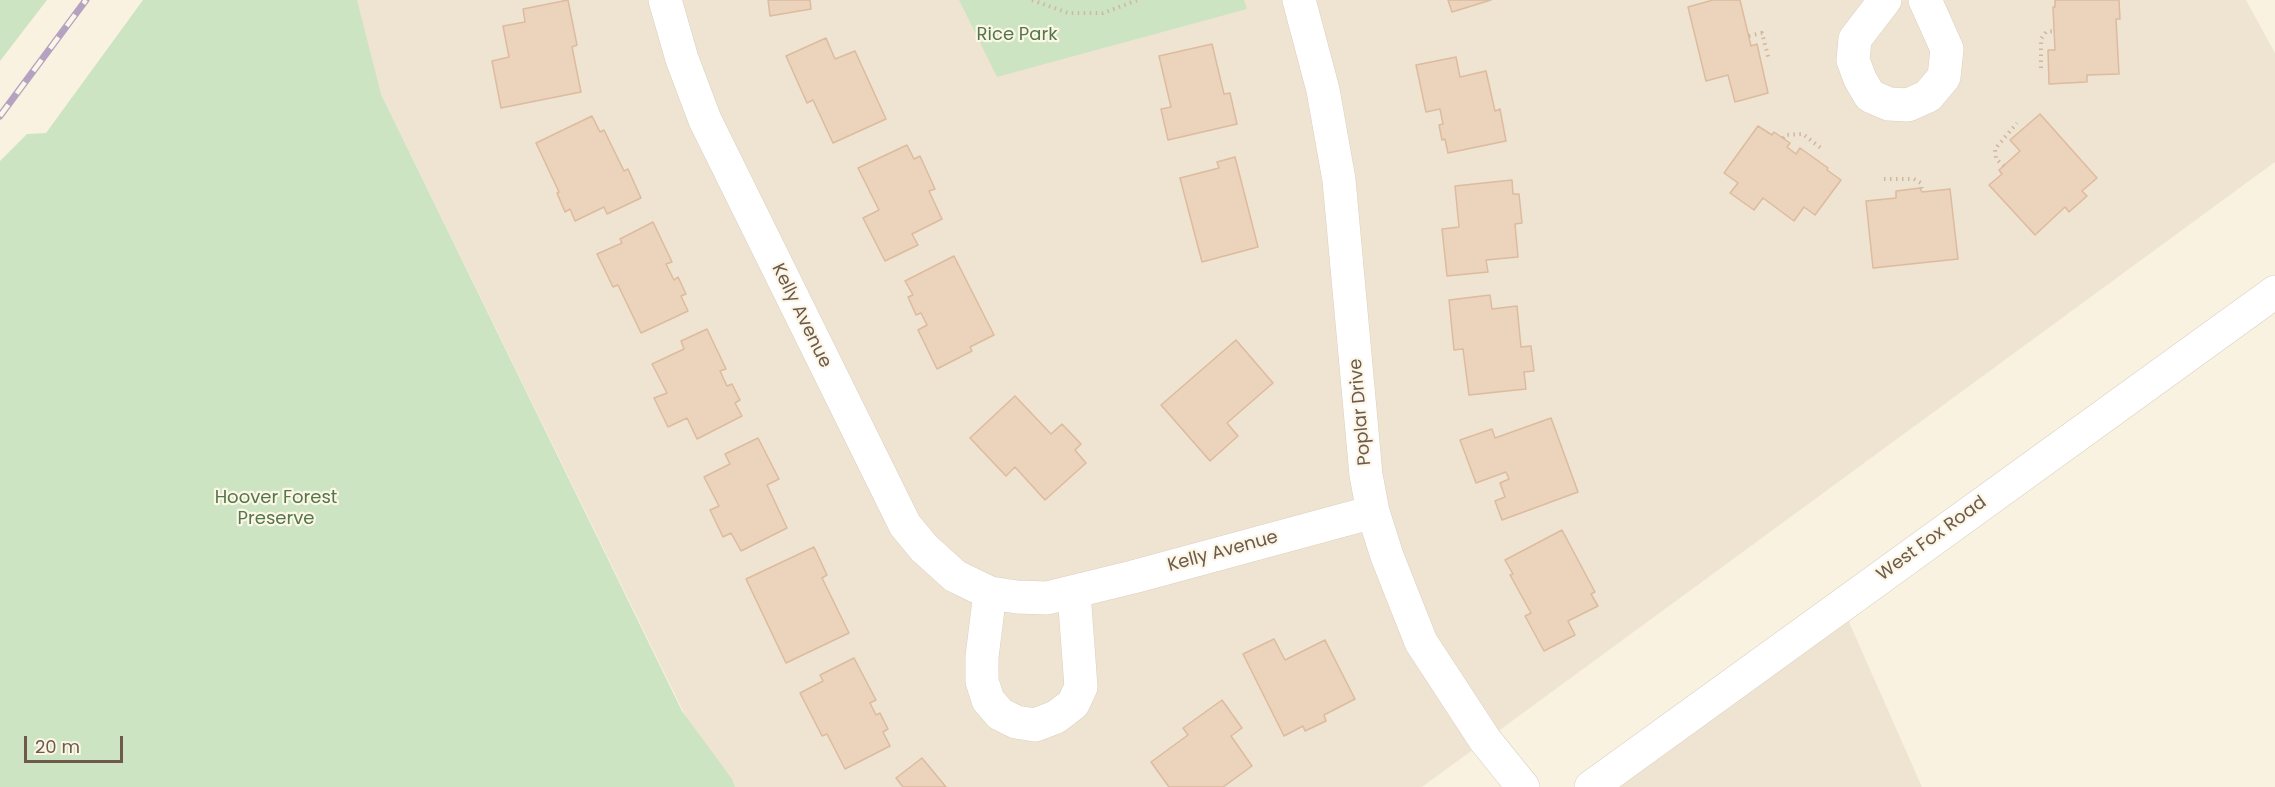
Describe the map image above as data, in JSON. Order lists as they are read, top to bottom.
{
  "streets": {
    "street": ["Kelly Avenue", "Poplar Drive", "West Fox Road"]
  },
  "crossings": [
    ["Kelly Avenue", "Poplar Drive"]
  ],
  "parks": ["Rice Park", "Hoover Forest Preserve"],
  "scale_bar": "20 m"
}
